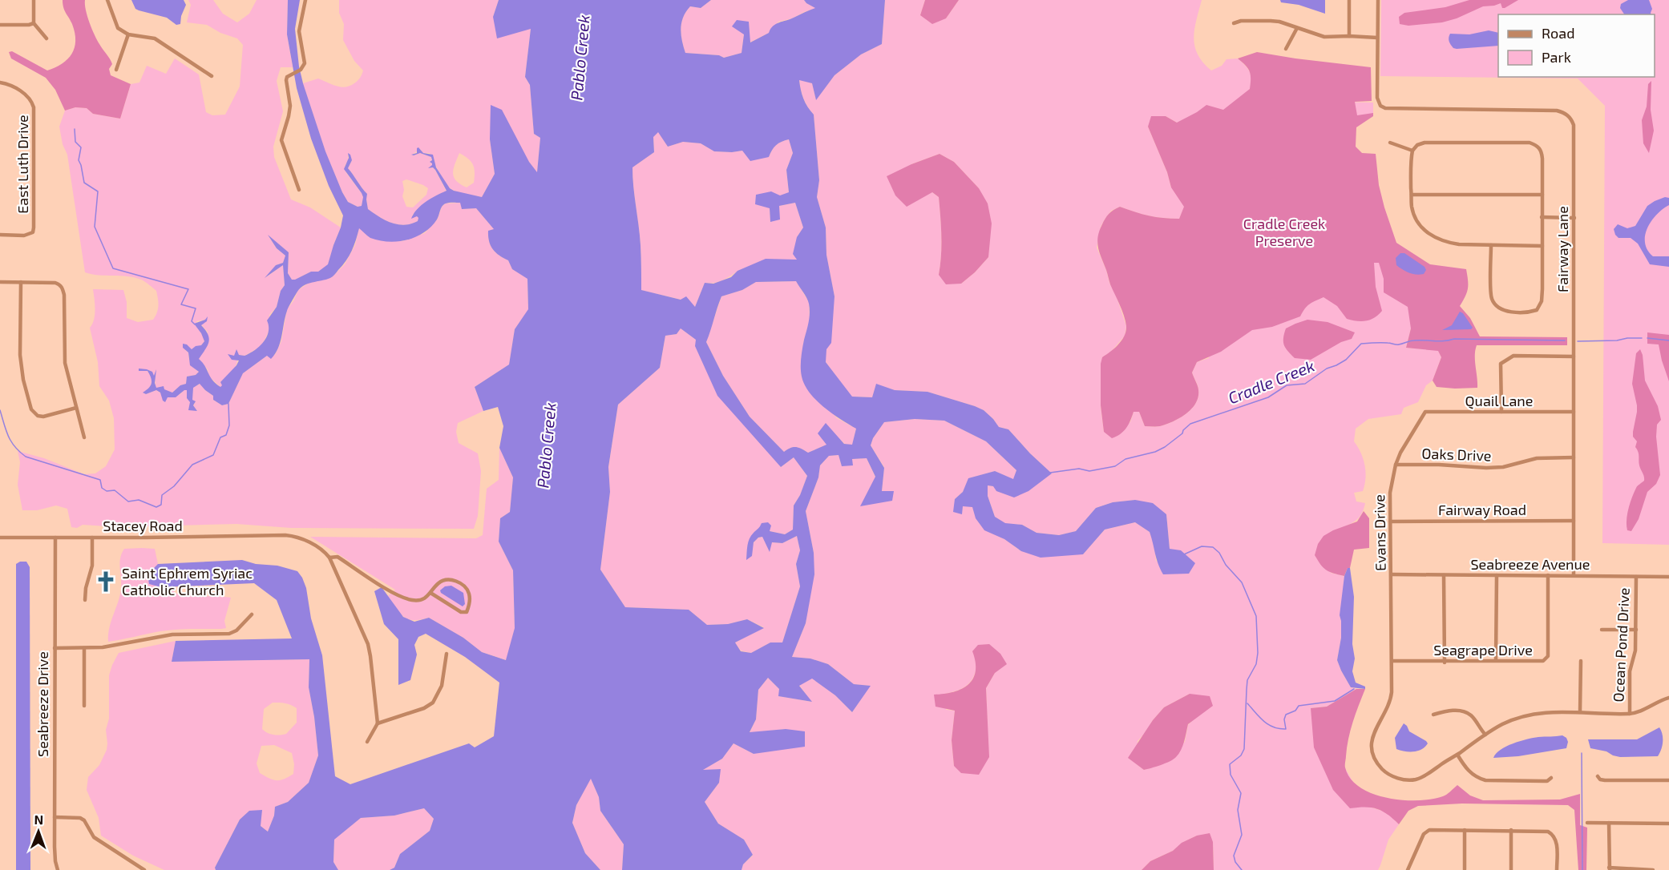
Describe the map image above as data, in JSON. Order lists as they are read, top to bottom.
{
  "streets": {
    "street": [
      "East Luth Drive",
      "Fairway Lane",
      "Quail Lane",
      "Oaks Drive",
      "Fairway Road",
      "Stacey Road",
      "Evans Drive",
      "Seabreeze Avenue",
      "Ocean Pond Drive",
      "Seagrape Drive",
      "Seabreeze Drive"
    ]
  },
  "crossings": [
    ["Fairway Lane", "Quail Lane"],
    ["Fairway Lane", "Oaks Drive"],
    ["Fairway Lane", "Fairway Road"],
    ["Fairway Lane", "Seabreeze Avenue"],
    ["Quail Lane", "Evans Drive"],
    ["Oaks Drive", "Evans Drive"],
    ["Fairway Road", "Evans Drive"],
    ["Stacey Road", "Seabreeze Drive"],
    ["Evans Drive", "Seabreeze Avenue"],
    ["Evans Drive", "Seagrape Drive"],
    ["Seabreeze Avenue", "Ocean Pond Drive"],
    ["Seabreeze Avenue", "Seagrape Drive"]
  ],
  "water": ["Pablo Creek", "Cradle Creek"],
  "parks": ["Cradle Creek Preserve"],
  "places": {
    "church": ["Saint Ephrem Syriac Catholic Church"]
  },
  "legend": ["Road", "Park"],
  "north": "top"
}
